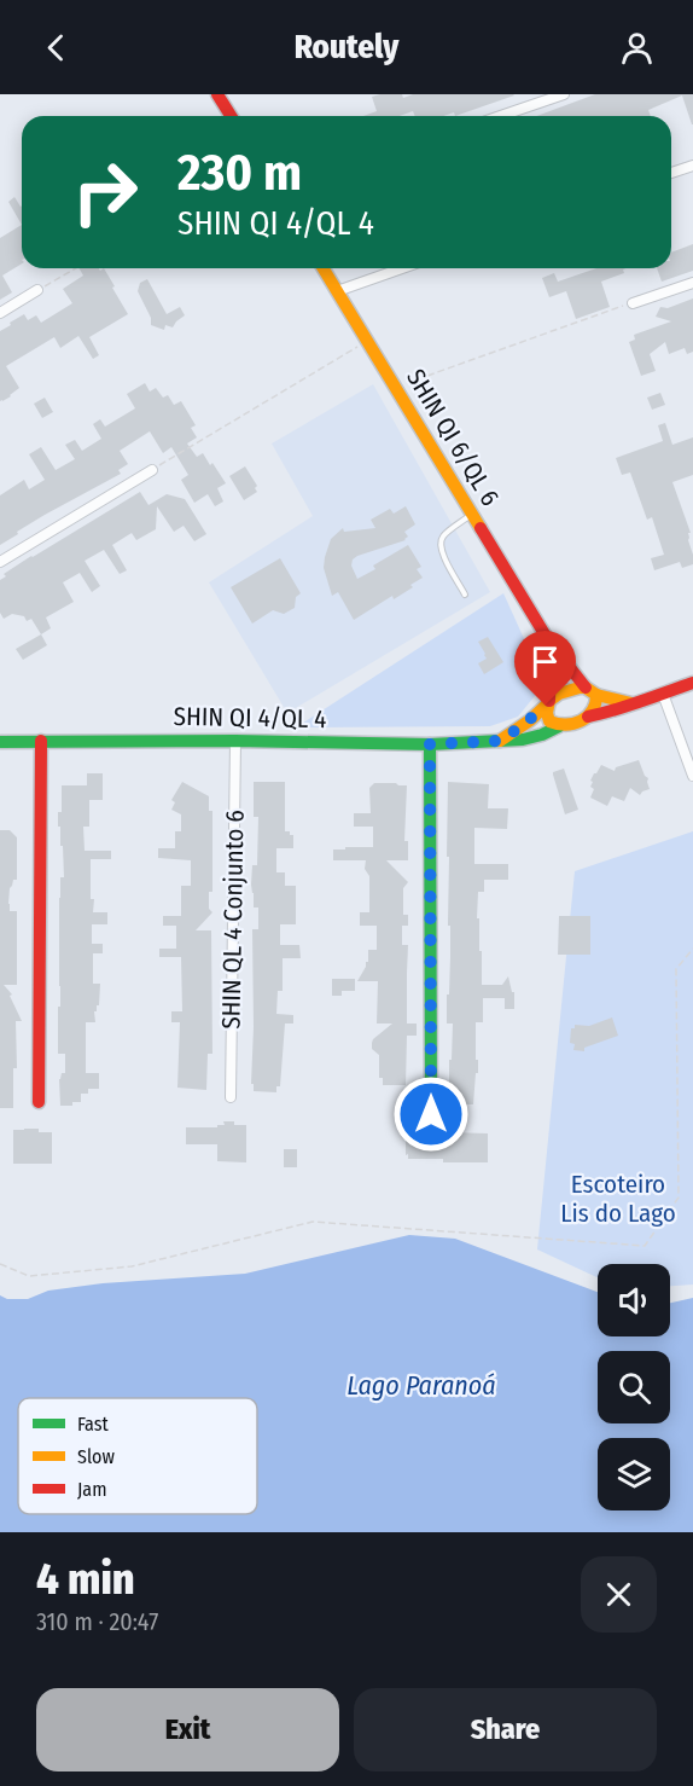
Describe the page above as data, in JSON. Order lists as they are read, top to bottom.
{
  "streets": {
    "street": ["SHIN QI 6/QL 6", "SHIN QI 4/QL 4", "SHIN QL 4 Conjunto 6"]
  },
  "crossings": [
    ["SHIN QI 6/QL 6", "SHIN QI 4/QL 4"],
    ["SHIN QI 4/QL 4", "SHIN QL 4 Conjunto 6"]
  ],
  "water": ["Lago Paranoá"],
  "parks": ["Escoteiro Lis do Lago"],
  "legend": ["Fast", "Slow", "Jam"],
  "page": {
    "header": "Routely",
    "turn": ["230 m", "SHIN QI 4/QL 4"],
    "heading": ["4 min", "310 m · 20:47"],
    "buttons": ["Exit", "Share"]
  }
}
